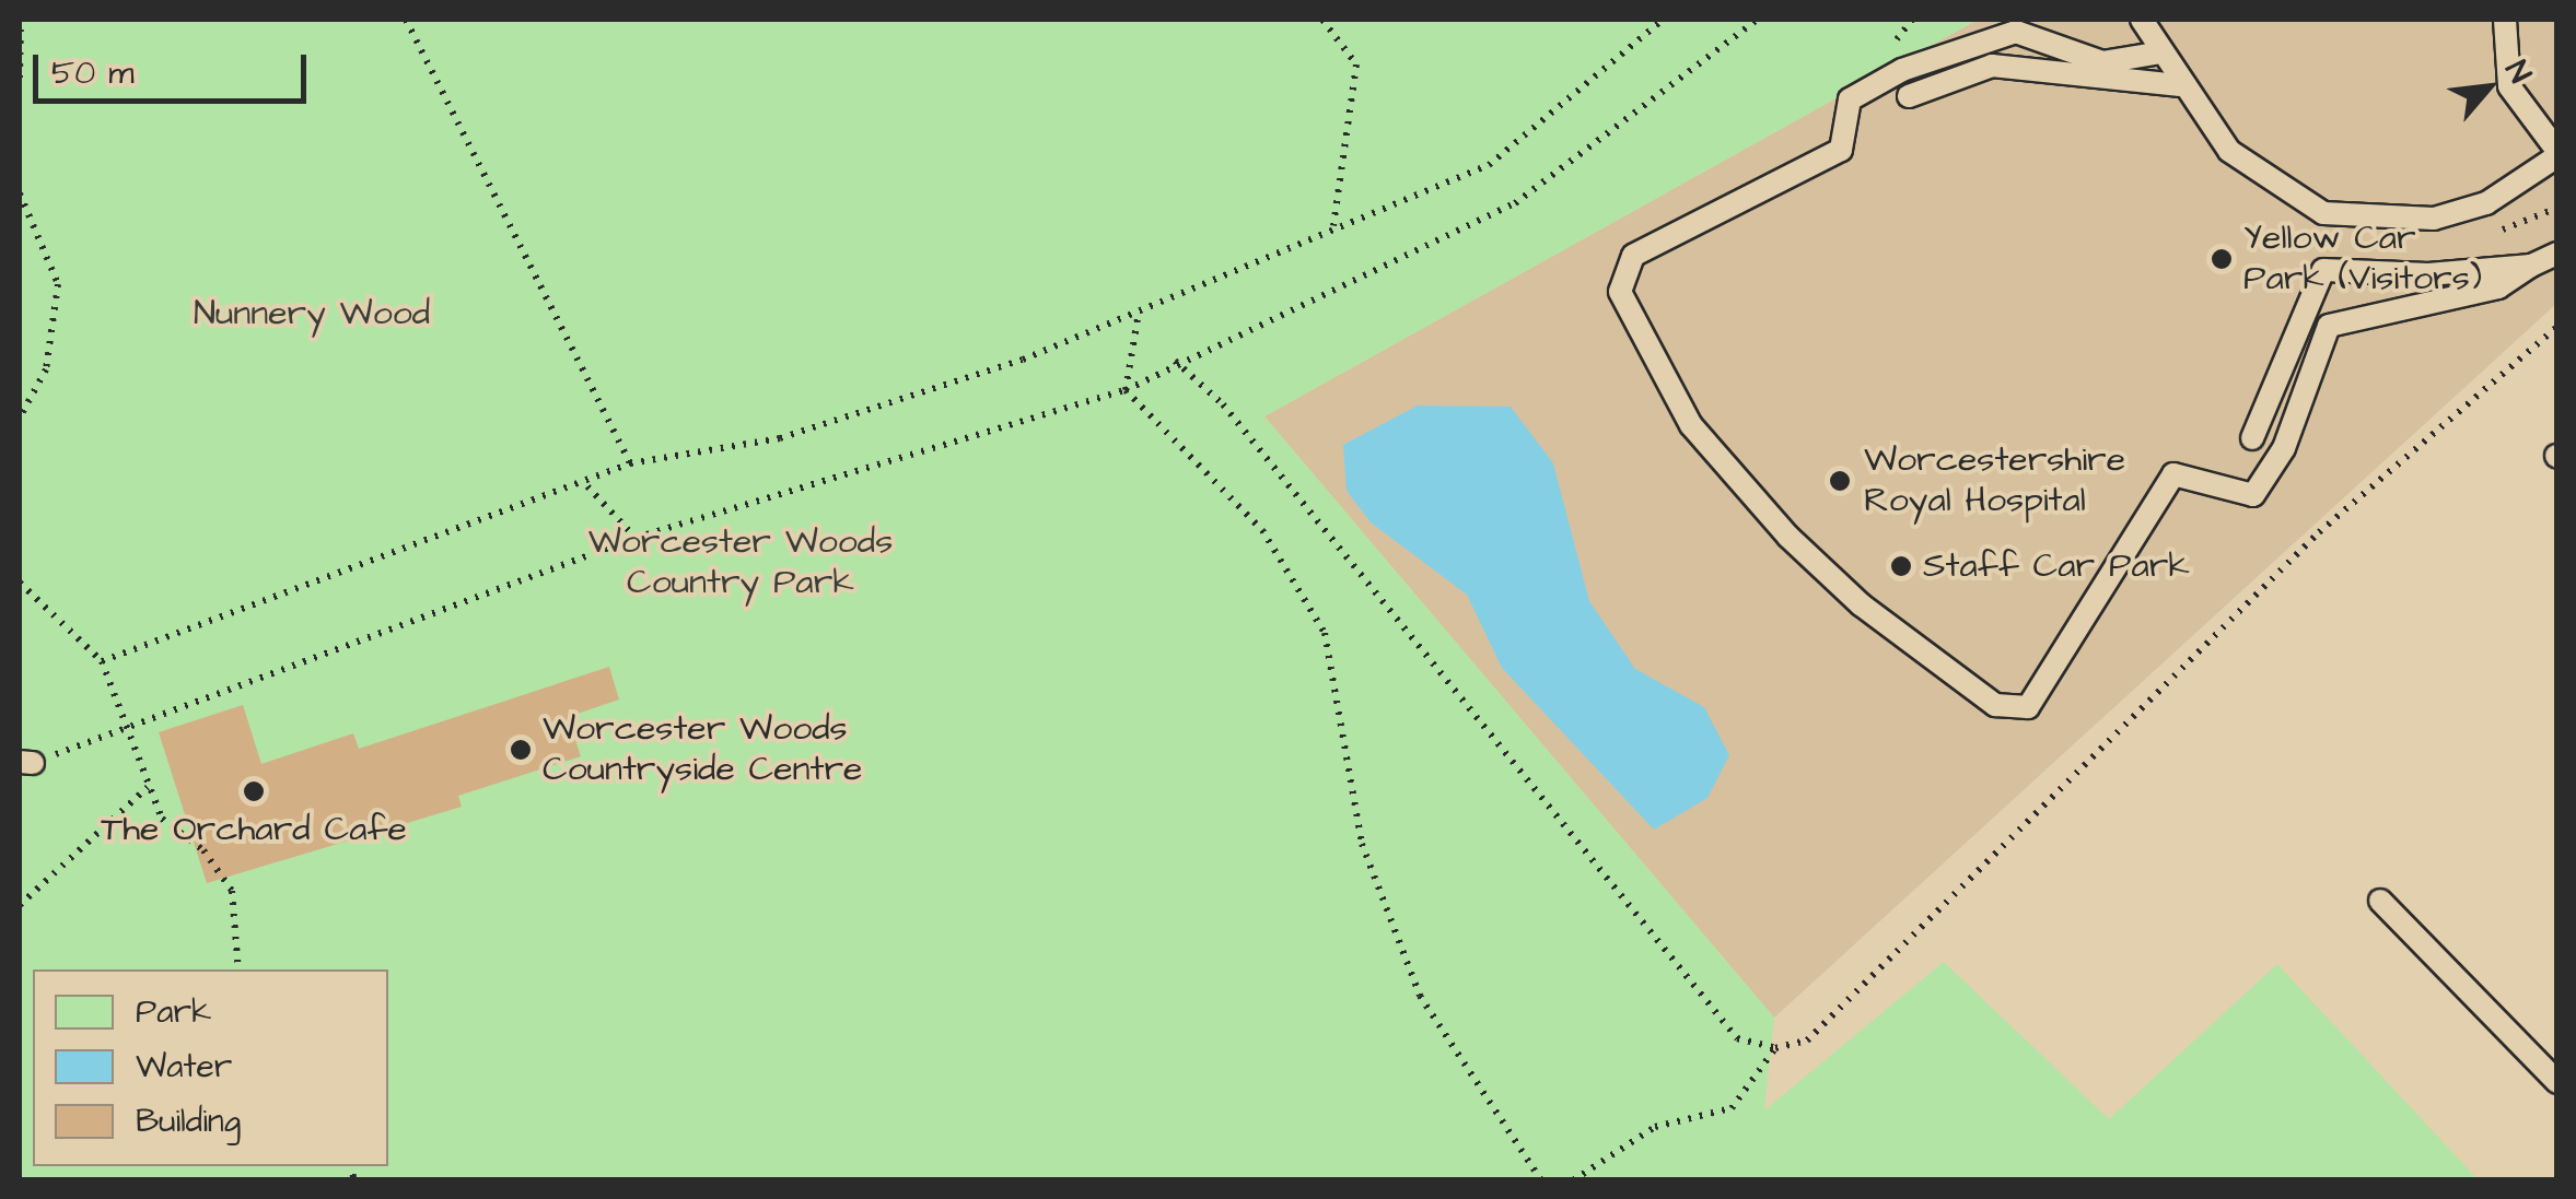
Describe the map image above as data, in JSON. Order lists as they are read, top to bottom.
{
  "parks": ["Nunnery Wood", "Worcester Woods Country Park"],
  "places": [
    "Yellow Car Park (Visitors)",
    "Worcestershire Royal Hospital",
    "Staff Car Park",
    "Worcester Woods Countryside Centre",
    "The Orchard Cafe"
  ],
  "legend": ["Park", "Water", "Building"],
  "scale_bar": "50 m",
  "north": "top right"
}
